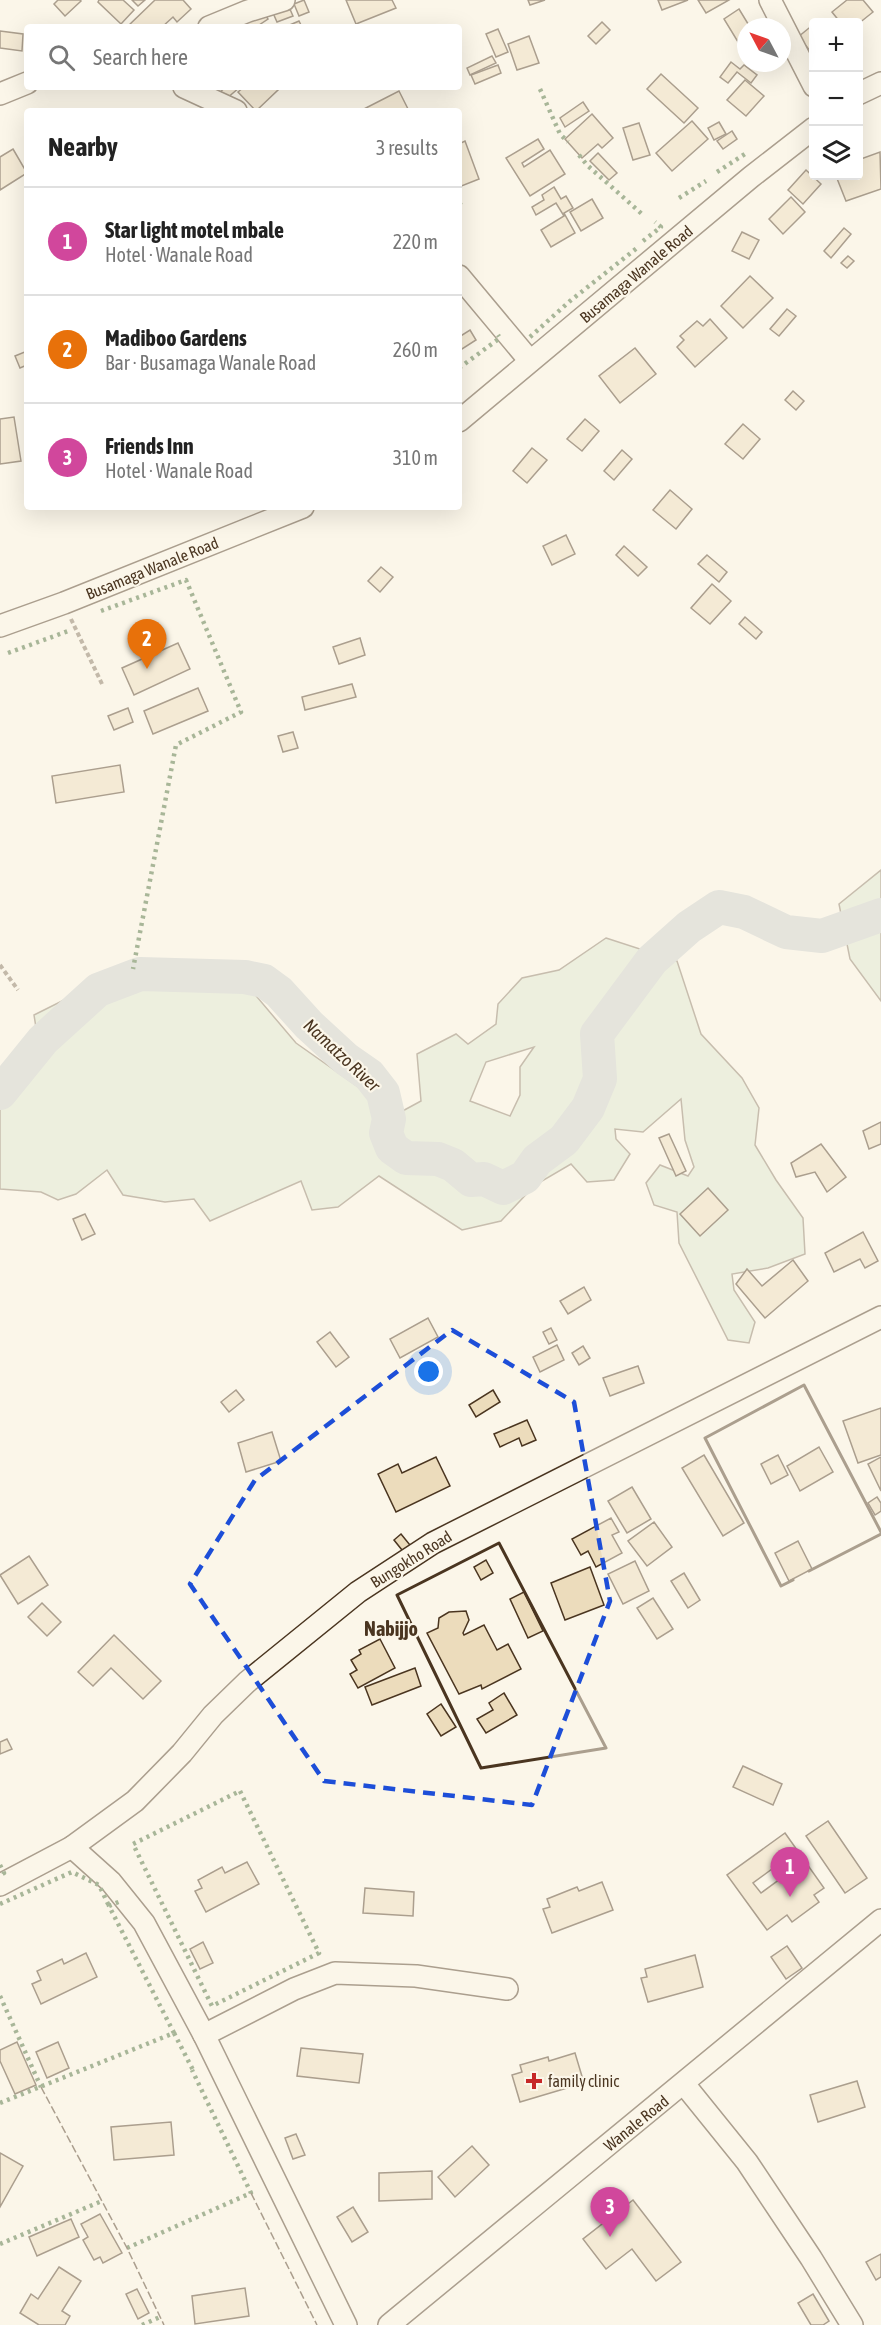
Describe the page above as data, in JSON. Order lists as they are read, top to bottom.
{
  "streets": {
    "street": ["Busamaga Wanale Road", "Bungokho Road", "Wanale Road"]
  },
  "districts": ["Nabijjo"],
  "water": ["Namatzo River"],
  "places": {
    "health": ["family clinic"]
  },
  "north": "top left",
  "page": {
    "map_buttons": ["+", "−"],
    "search": "Search here",
    "heading": ["Nearby", "3 results"],
    "list": [
      {
        "mark": "1",
        "name": "Star light motel mbale",
        "note": "Hotel · Wanale Road",
        "value": "220 m"
      },
      {
        "mark": "2",
        "name": "Madiboo Gardens",
        "note": "Bar · Busamaga Wanale Road",
        "value": "260 m"
      },
      {
        "mark": "3",
        "name": "Friends Inn",
        "note": "Hotel · Wanale Road",
        "value": "310 m"
      }
    ],
    "pins": ["2", "1", "3"]
  }
}
